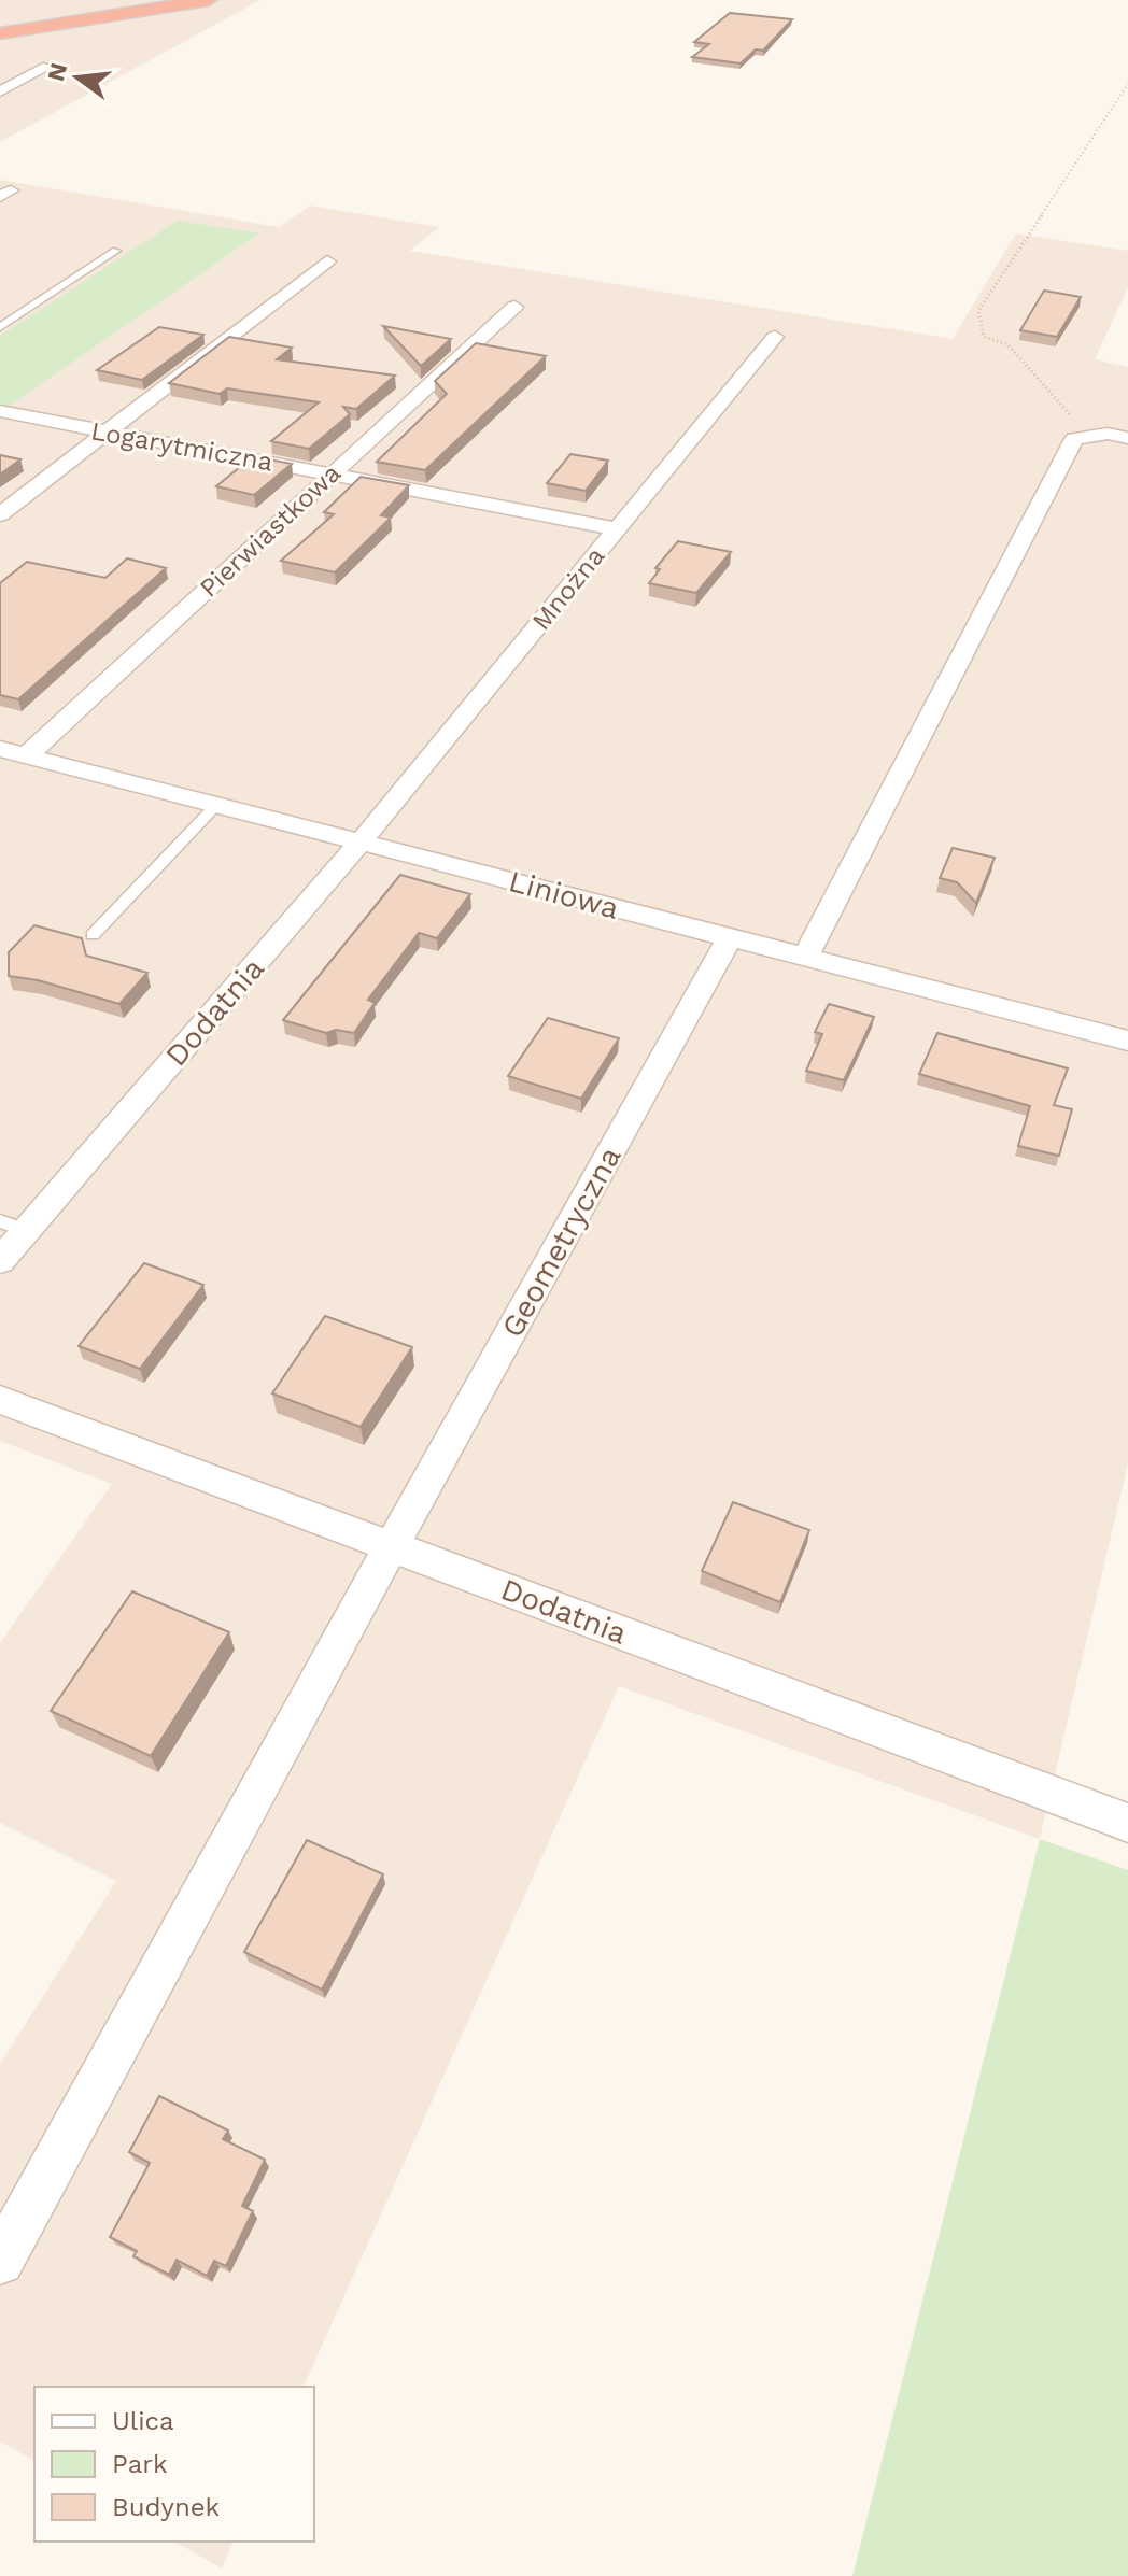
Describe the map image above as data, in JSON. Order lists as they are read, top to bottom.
{
  "streets": {
    "street": [
      "Logarytmiczna",
      "Pierwiastkowa",
      "Mnożna",
      "Liniowa",
      "Dodatnia",
      "Geometryczna"
    ]
  },
  "crossings": [
    ["Logarytmiczna", "Pierwiastkowa"],
    ["Logarytmiczna", "Mnożna"],
    ["Pierwiastkowa", "Liniowa"],
    ["Mnożna", "Liniowa"],
    ["Mnożna", "Dodatnia"],
    ["Liniowa", "Dodatnia"],
    ["Liniowa", "Geometryczna"],
    ["Dodatnia", "Geometryczna"]
  ],
  "legend": ["Ulica", "Park", "Budynek"],
  "north": "left"
}
